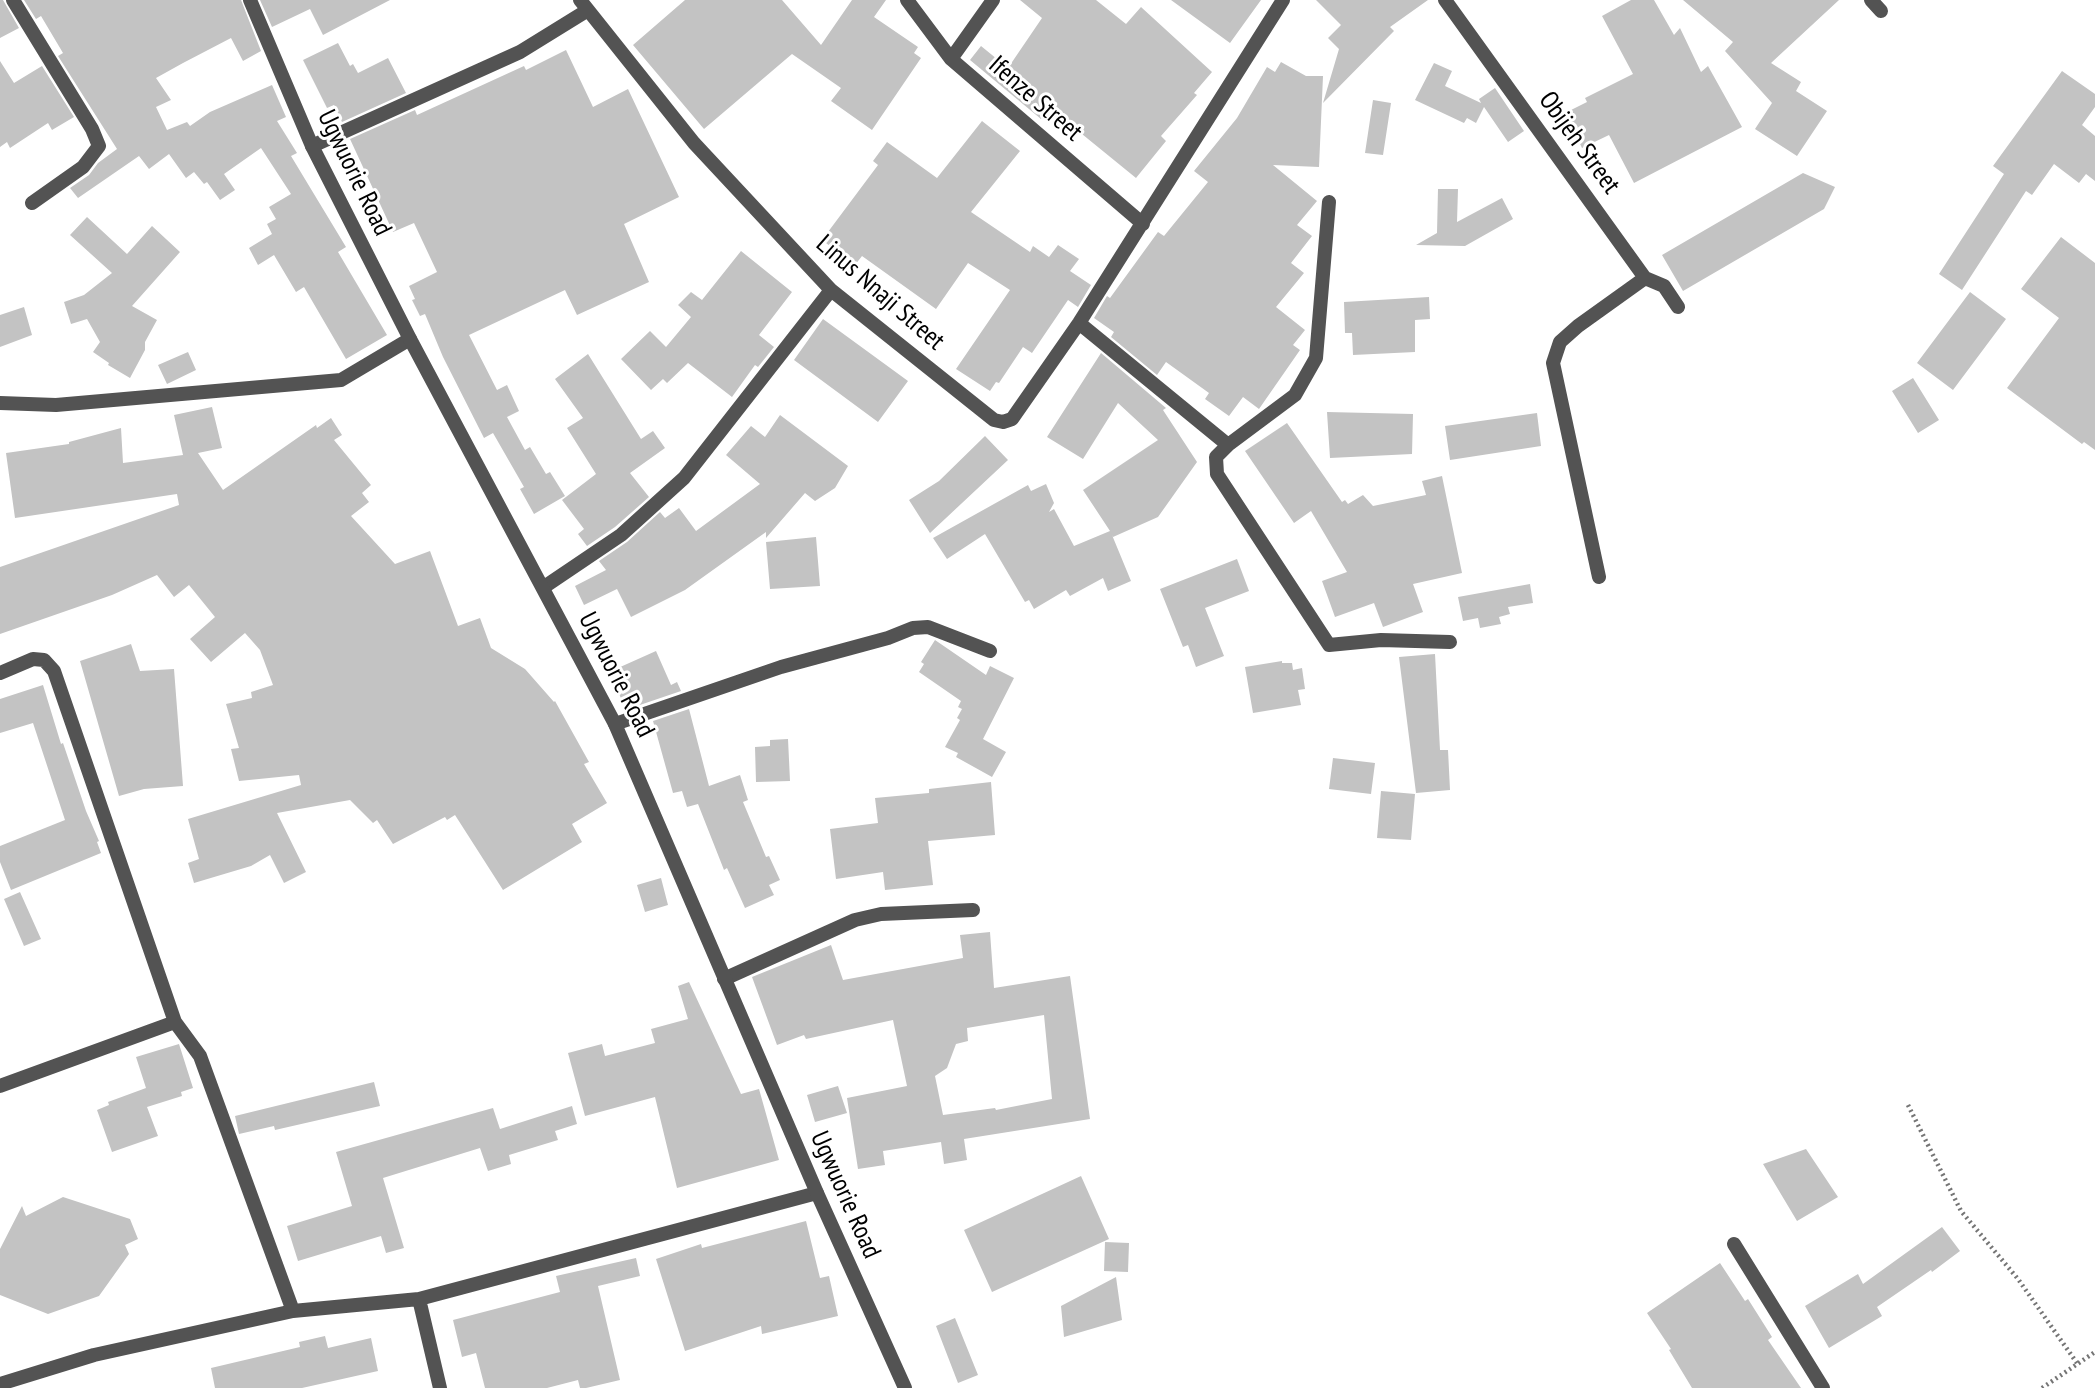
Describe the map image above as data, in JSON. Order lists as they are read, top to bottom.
{
  "streets": {
    "street": [
      "Ifenze Street",
      "Obijeh Street",
      "Ugwuorie Road",
      "Linus Nnaji Street"
    ]
  },
  "crossings": [
    ["Ifenze Street", "Linus Nnaji Street"]
  ]
}
